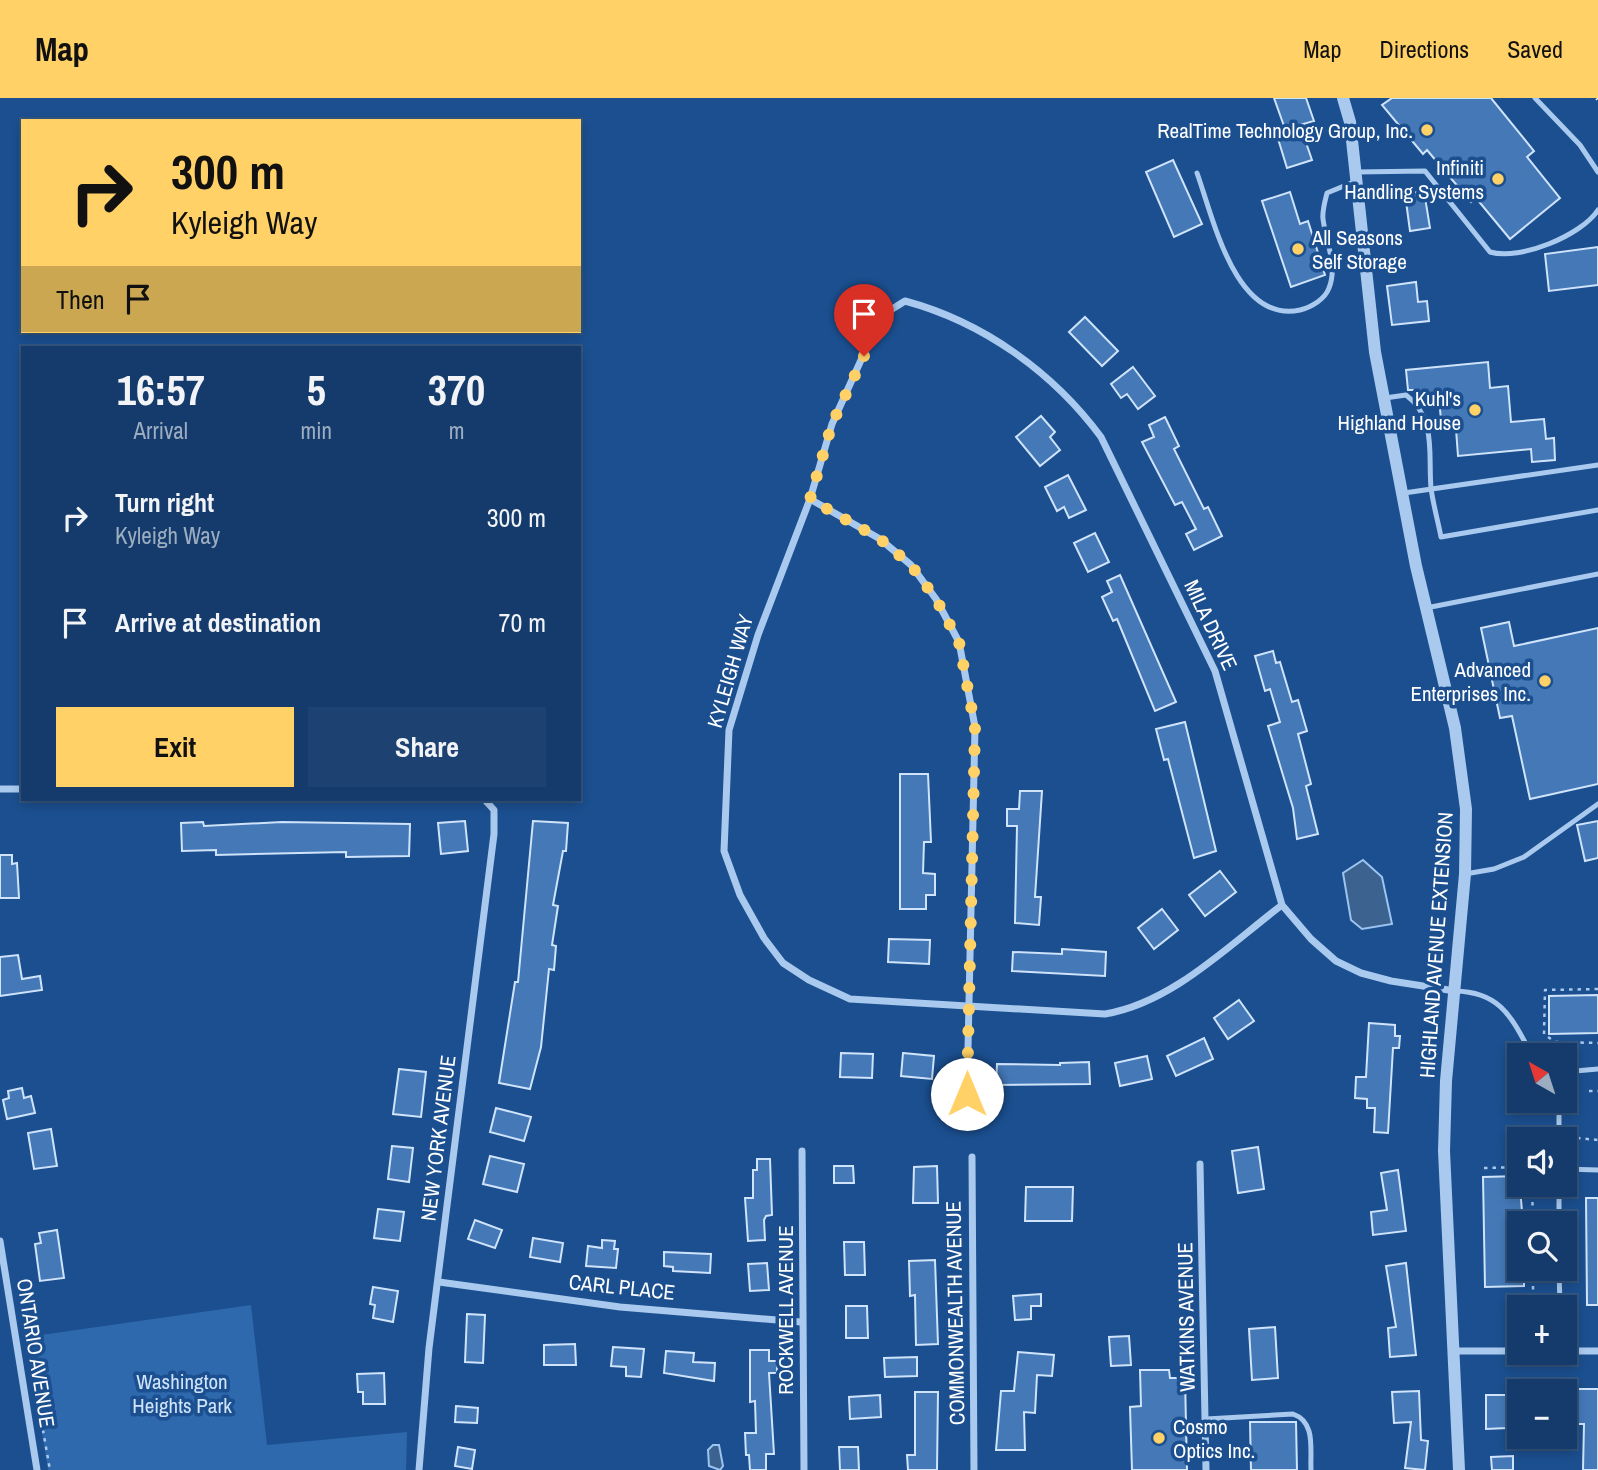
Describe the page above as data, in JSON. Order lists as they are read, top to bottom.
{
  "streets": {
    "street": [
      "MILA DRIVE",
      "KYLEIGH WAY",
      "HIGHLAND AVENUE EXTENSION",
      "NEW YORK AVENUE",
      "CARL PLACE",
      "ROCKWELL AVENUE",
      "COMMONWEALTH AVENUE",
      "WATKINS AVENUE",
      "ONTARIO AVENUE"
    ]
  },
  "crossings": [
    ["MILA DRIVE", "KYLEIGH WAY"],
    ["MILA DRIVE", "HIGHLAND AVENUE EXTENSION"],
    ["NEW YORK AVENUE", "CARL PLACE"],
    ["CARL PLACE", "ROCKWELL AVENUE"]
  ],
  "parks": ["Washington Heights Park"],
  "places": [
    "RealTime Technology Group, Inc.",
    "Infiniti Handling Systems",
    "All Seasons Self Storage",
    "Kuhl's Highland House",
    "Advanced Enterprises Inc.",
    "Cosmo Optics Inc."
  ],
  "north": "top left",
  "page": {
    "header": "Map",
    "nav": ["Map", "Directions", "Saved"],
    "turn": ["300 m", "Kyleigh Way"],
    "then": "Then",
    "eta": [
      "16:57",
      "Arrival",
      "5",
      "min",
      "370",
      "m"
    ],
    "list": [
      {
        "name": "Turn right",
        "note": "Kyleigh Way",
        "value": "300 m"
      },
      {
        "name": "Arrive at destination",
        "value": "70 m"
      }
    ],
    "buttons": ["Exit", "Share"],
    "map_buttons": ["+", "−"]
  }
}
